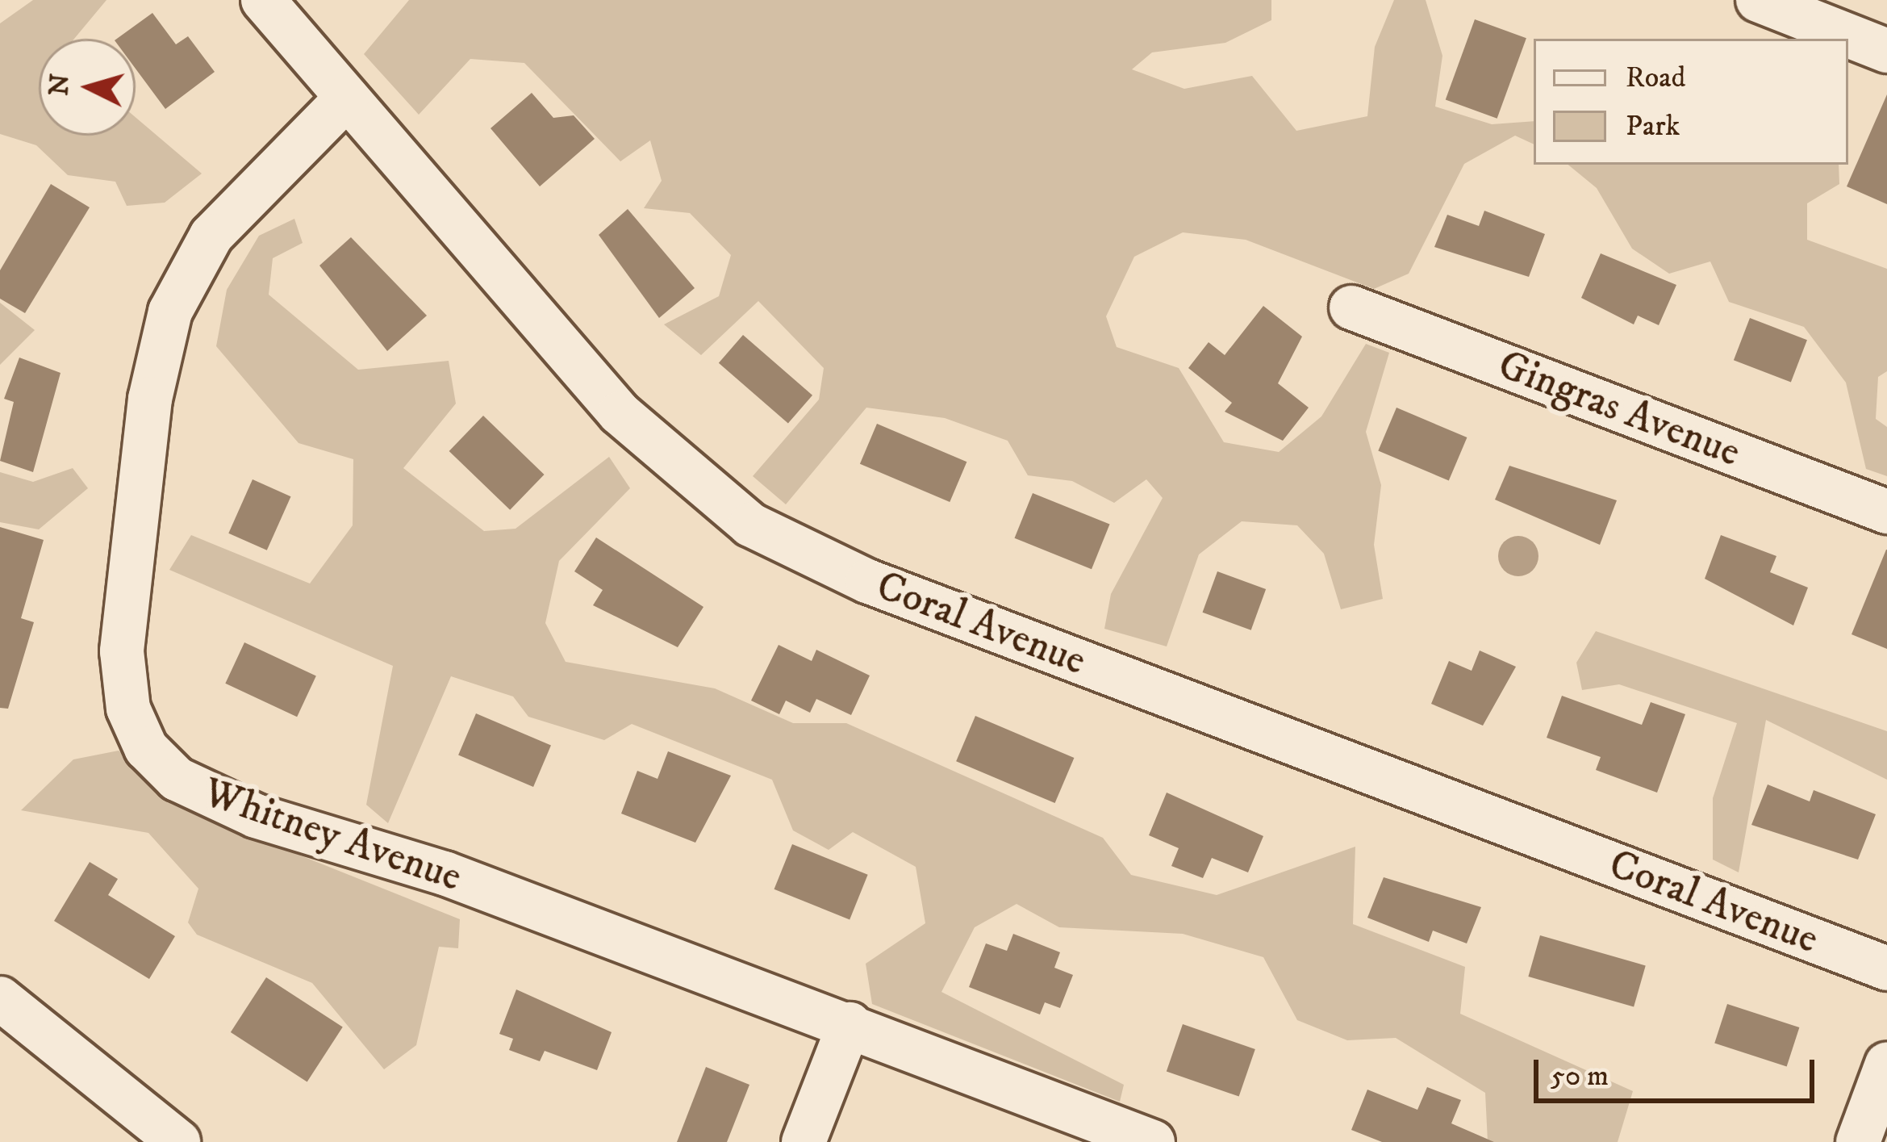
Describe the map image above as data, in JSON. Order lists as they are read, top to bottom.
{
  "streets": {
    "street": ["Gingras Avenue", "Coral Avenue", "Whitney Avenue"]
  },
  "crossings": [
    ["Coral Avenue", "Whitney Avenue"]
  ],
  "legend": ["Road", "Park"],
  "scale_bar": "50 m",
  "north": "left"
}
